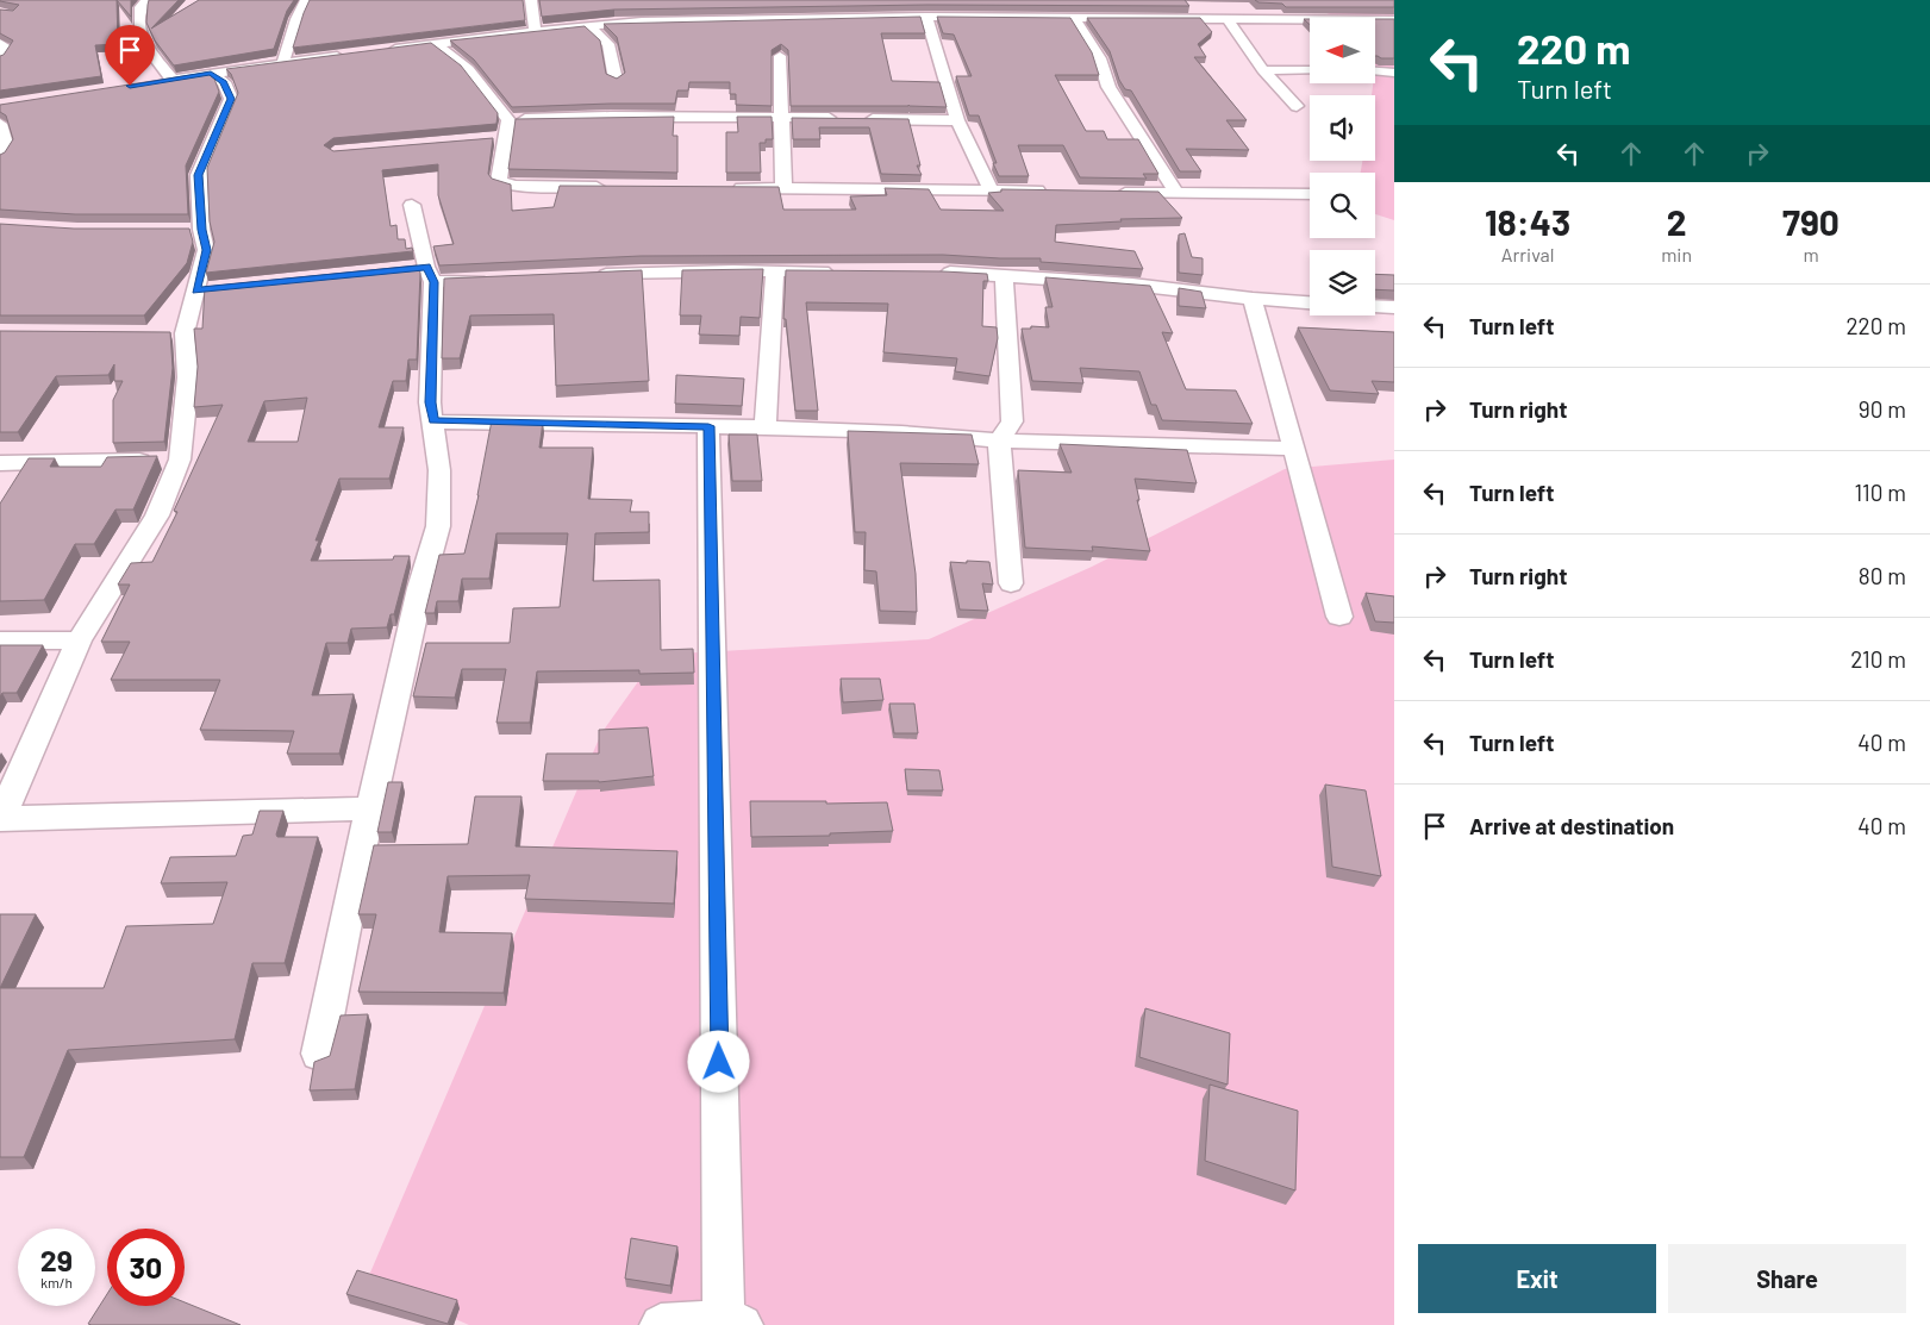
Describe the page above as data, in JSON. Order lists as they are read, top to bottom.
{
  "north": "left",
  "page": {
    "turn": ["220 m", "Turn left"],
    "eta": [
      "18:43",
      "Arrival",
      "2",
      "min",
      "790",
      "m"
    ],
    "list": [
      {
        "name": "Turn left",
        "value": "220 m"
      },
      {
        "name": "Turn right",
        "value": "90 m"
      },
      {
        "name": "Turn left",
        "value": "110 m"
      },
      {
        "name": "Turn right",
        "value": "80 m"
      },
      {
        "name": "Turn left",
        "value": "210 m"
      },
      {
        "name": "Turn left",
        "value": "40 m"
      },
      {
        "name": "Arrive at destination",
        "value": "40 m"
      }
    ],
    "speed": "29 km/h",
    "limit": "30",
    "buttons": ["Exit", "Share"]
  }
}
